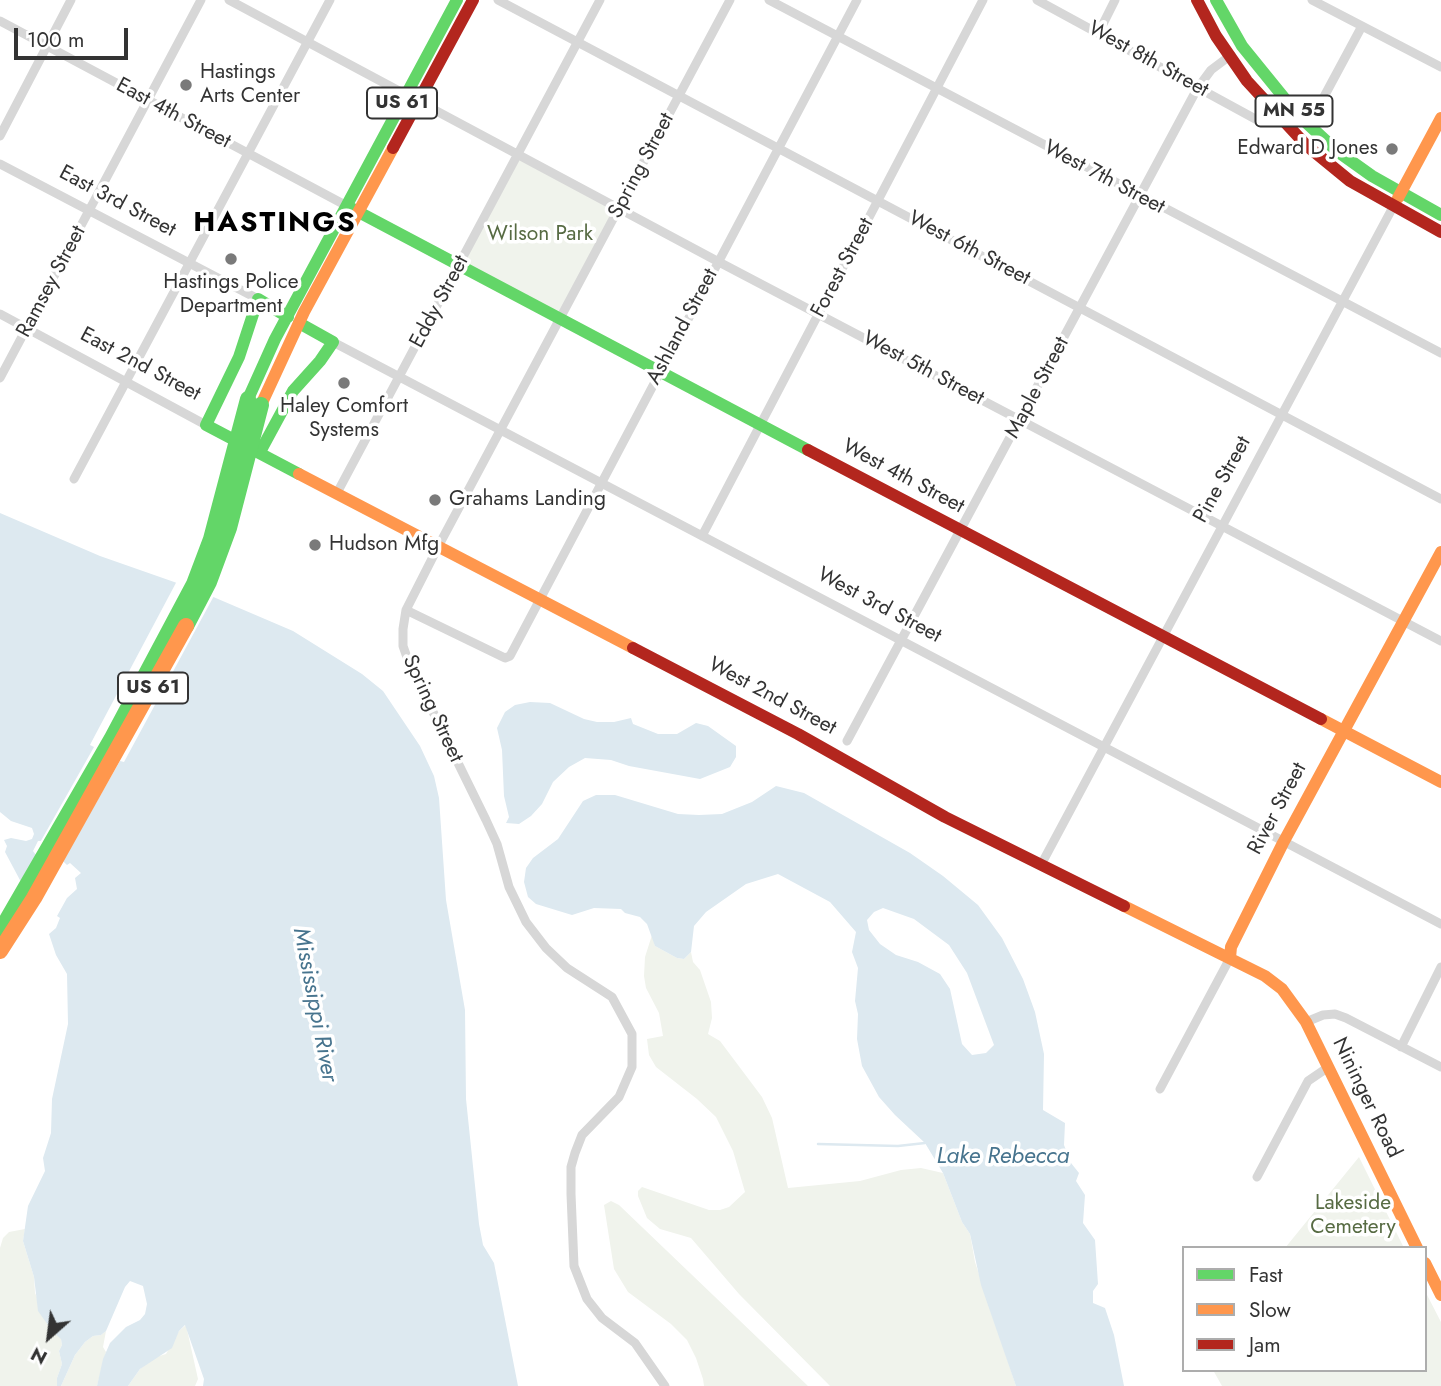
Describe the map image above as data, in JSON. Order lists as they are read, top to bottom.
{
  "streets": {
    "main road": [
      "US 61",
      "MN 55",
      "East 3rd Street",
      "East 2nd Street",
      "West 4th Street",
      "Pine Street",
      "West 3rd Street",
      "West 2nd Street",
      "River Street",
      "Nininger Road"
    ],
    "street": [
      "West 8th Street",
      "East 4th Street",
      "Spring Street",
      "West 7th Street",
      "West 6th Street",
      "Forest Street",
      "Ramsey Street",
      "Eddy Street",
      "Ashland Street",
      "West 5th Street",
      "Maple Street"
    ]
  },
  "crossings": [
    ["West 8th Street", "Maple Street"],
    ["US 61", "East 4th Street"],
    ["US 61", "East 3rd Street"],
    ["US 61", "West 5th Street"],
    ["US 61", "West 4th Street"],
    ["US 61", "West 3rd Street"],
    ["MN 55", "Maple Street"],
    ["MN 55", "Pine Street"],
    ["East 4th Street", "Ramsey Street"],
    ["East 4th Street", "West 4th Street"],
    ["Spring Street", "West 6th Street"],
    ["Spring Street", "Ashland Street"],
    ["Spring Street", "West 5th Street"],
    ["Spring Street", "West 4th Street"],
    ["Spring Street", "West 3rd Street"],
    ["Spring Street", "West 2nd Street"],
    ["West 7th Street", "Forest Street"],
    ["West 7th Street", "Ashland Street"],
    ["West 7th Street", "Maple Street"],
    ["West 7th Street", "Pine Street"],
    ["East 3rd Street", "Ramsey Street"],
    ["East 3rd Street", "West 3rd Street"],
    ["West 6th Street", "Forest Street"],
    ["West 6th Street", "Eddy Street"],
    ["West 6th Street", "Ashland Street"],
    ["West 6th Street", "Maple Street"],
    ["West 6th Street", "Pine Street"],
    ["Forest Street", "West 5th Street"],
    ["Forest Street", "West 4th Street"],
    ["Forest Street", "West 3rd Street"],
    ["Ramsey Street", "East 2nd Street"],
    ["Eddy Street", "West 5th Street"],
    ["Eddy Street", "West 4th Street"],
    ["Eddy Street", "West 3rd Street"],
    ["Eddy Street", "West 2nd Street"],
    ["Ashland Street", "West 5th Street"],
    ["Ashland Street", "West 4th Street"],
    ["Ashland Street", "West 3rd Street"],
    ["Ashland Street", "West 2nd Street"],
    ["East 2nd Street", "West 2nd Street"],
    ["West 5th Street", "Maple Street"],
    ["West 5th Street", "Pine Street"],
    ["West 5th Street", "River Street"],
    ["Maple Street", "West 4th Street"],
    ["Maple Street", "West 3rd Street"],
    ["West 4th Street", "Pine Street"],
    ["West 4th Street", "River Street"],
    ["Pine Street", "West 3rd Street"],
    ["Pine Street", "West 2nd Street"],
    ["West 3rd Street", "River Street"],
    ["West 2nd Street", "River Street"],
    ["West 2nd Street", "Nininger Road"]
  ],
  "districts": ["HASTINGS"],
  "water": ["Mississippi River", "Lake Rebecca"],
  "parks": ["Wilson Park", "Lakeside Cemetery"],
  "places": [
    "Hastings Arts Center",
    "Edward D Jones",
    "Hastings Police Department",
    "Haley Comfort Systems",
    "Grahams Landing",
    "Hudson Mfg"
  ],
  "legend": ["Fast", "Slow", "Jam"],
  "scale_bar": "100 m",
  "north": "bottom left"
}
